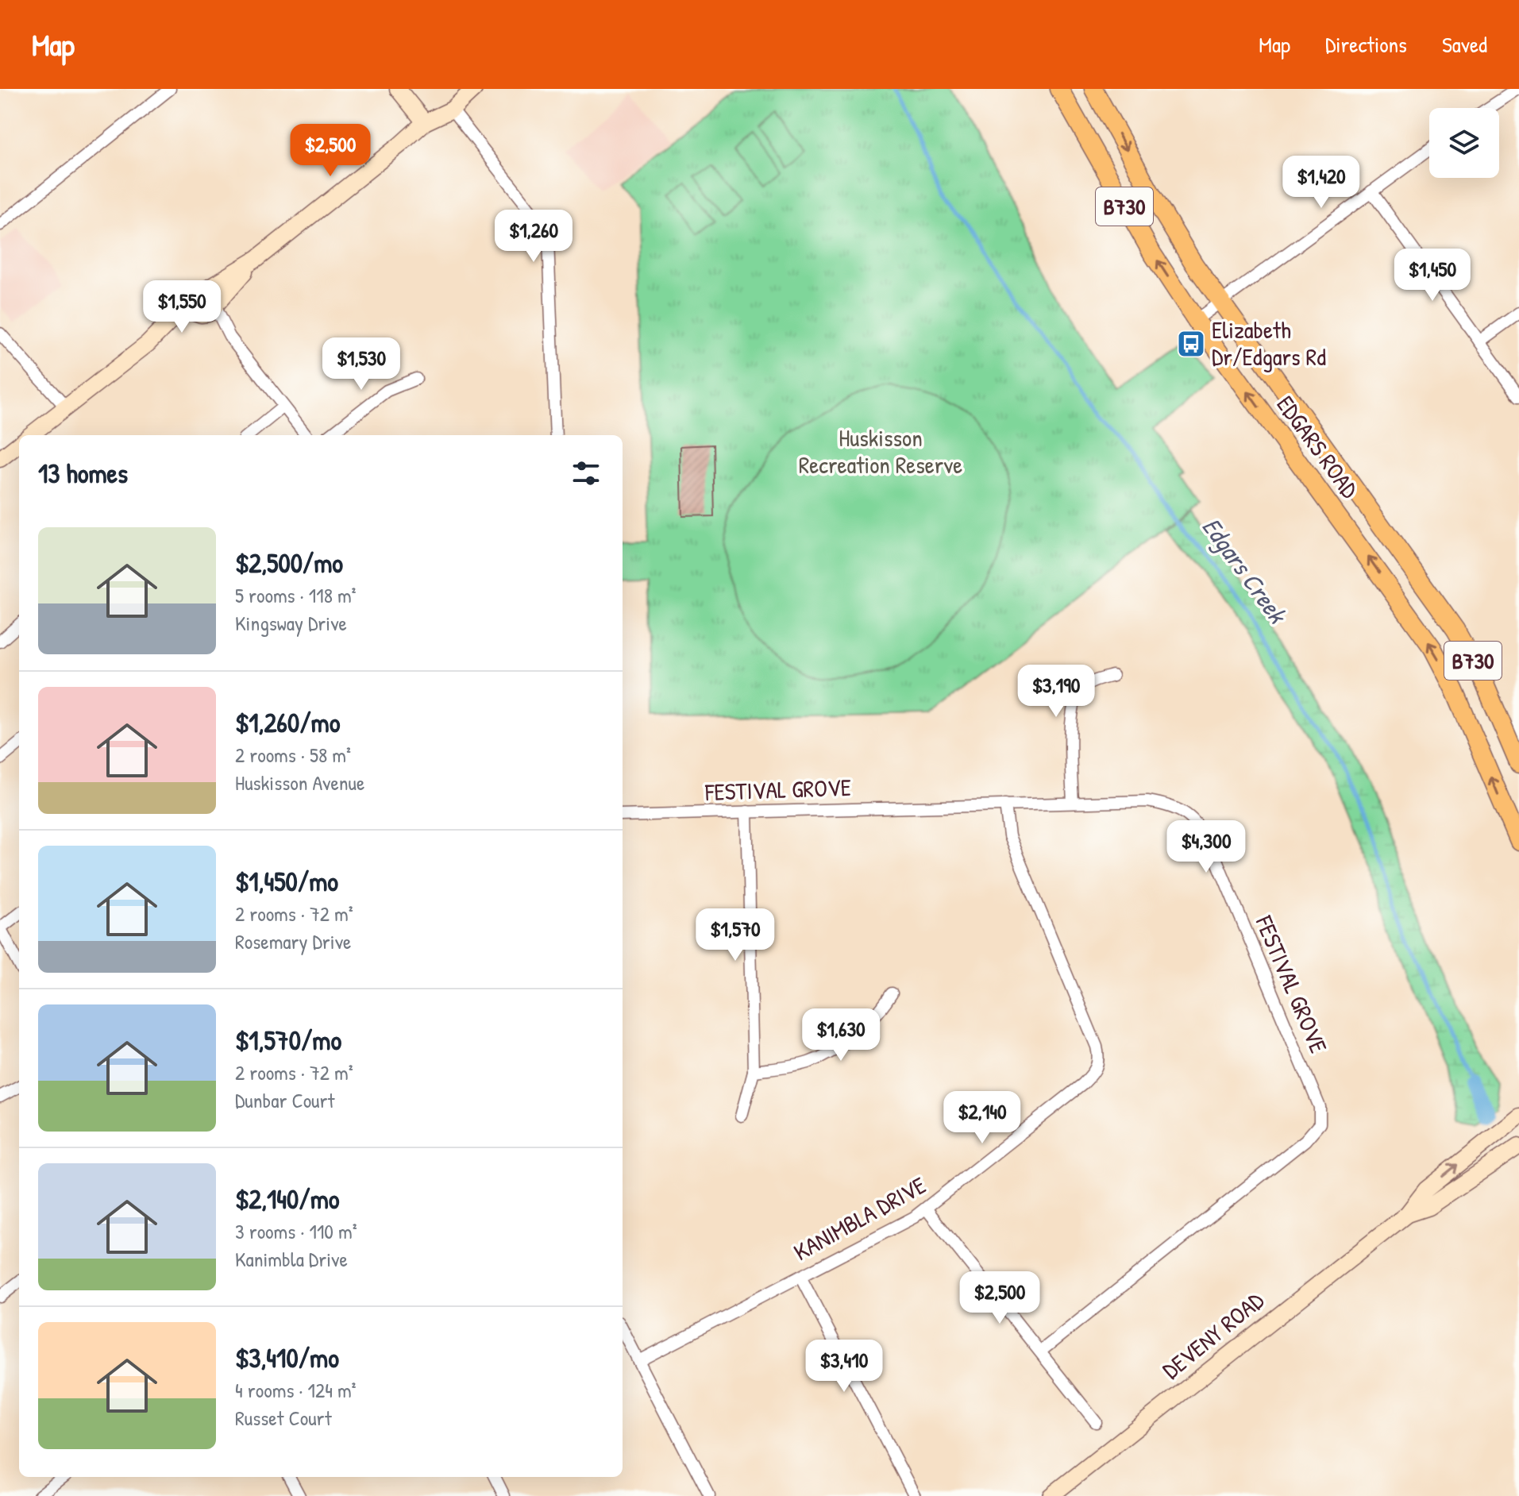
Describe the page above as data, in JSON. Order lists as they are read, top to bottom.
{
  "streets": {
    "main road": ["B730", "EDGARS ROAD"],
    "street": ["FESTIVAL GROVE", "KANIMBLA DRIVE", "DEVENY ROAD"]
  },
  "crossings": [
    ["FESTIVAL GROVE", "KANIMBLA DRIVE"]
  ],
  "water": ["Edgars Creek"],
  "parks": ["Huskisson Recreation Reserve"],
  "places": {
    "bus stop": ["Elizabeth Dr/Edgars Rd"]
  },
  "page": {
    "header": "Map",
    "nav": ["Map", "Directions", "Saved"],
    "price": [
      "$2,500",
      "$1,420",
      "$1,260",
      "$1,450",
      "$1,550",
      "$1,530",
      "$3,190",
      "$4,300",
      "$1,570",
      "$1,630",
      "$2,140",
      "$2,500",
      "$3,410"
    ],
    "heading": "13 homes",
    "list": [
      {
        "name": "$2,500/mo",
        "note": "5 rooms · 118 m² · Kingsway Drive"
      },
      {
        "name": "$1,260/mo",
        "note": "2 rooms · 58 m² · Huskisson Avenue"
      },
      {
        "name": "$1,450/mo",
        "note": "2 rooms · 72 m² · Rosemary Drive"
      },
      {
        "name": "$1,570/mo",
        "note": "2 rooms · 72 m² · Dunbar Court"
      },
      {
        "name": "$2,140/mo",
        "note": "3 rooms · 110 m² · Kanimbla Drive"
      },
      {
        "name": "$3,410/mo",
        "note": "4 rooms · 124 m² · Russet Court"
      }
    ]
  }
}
